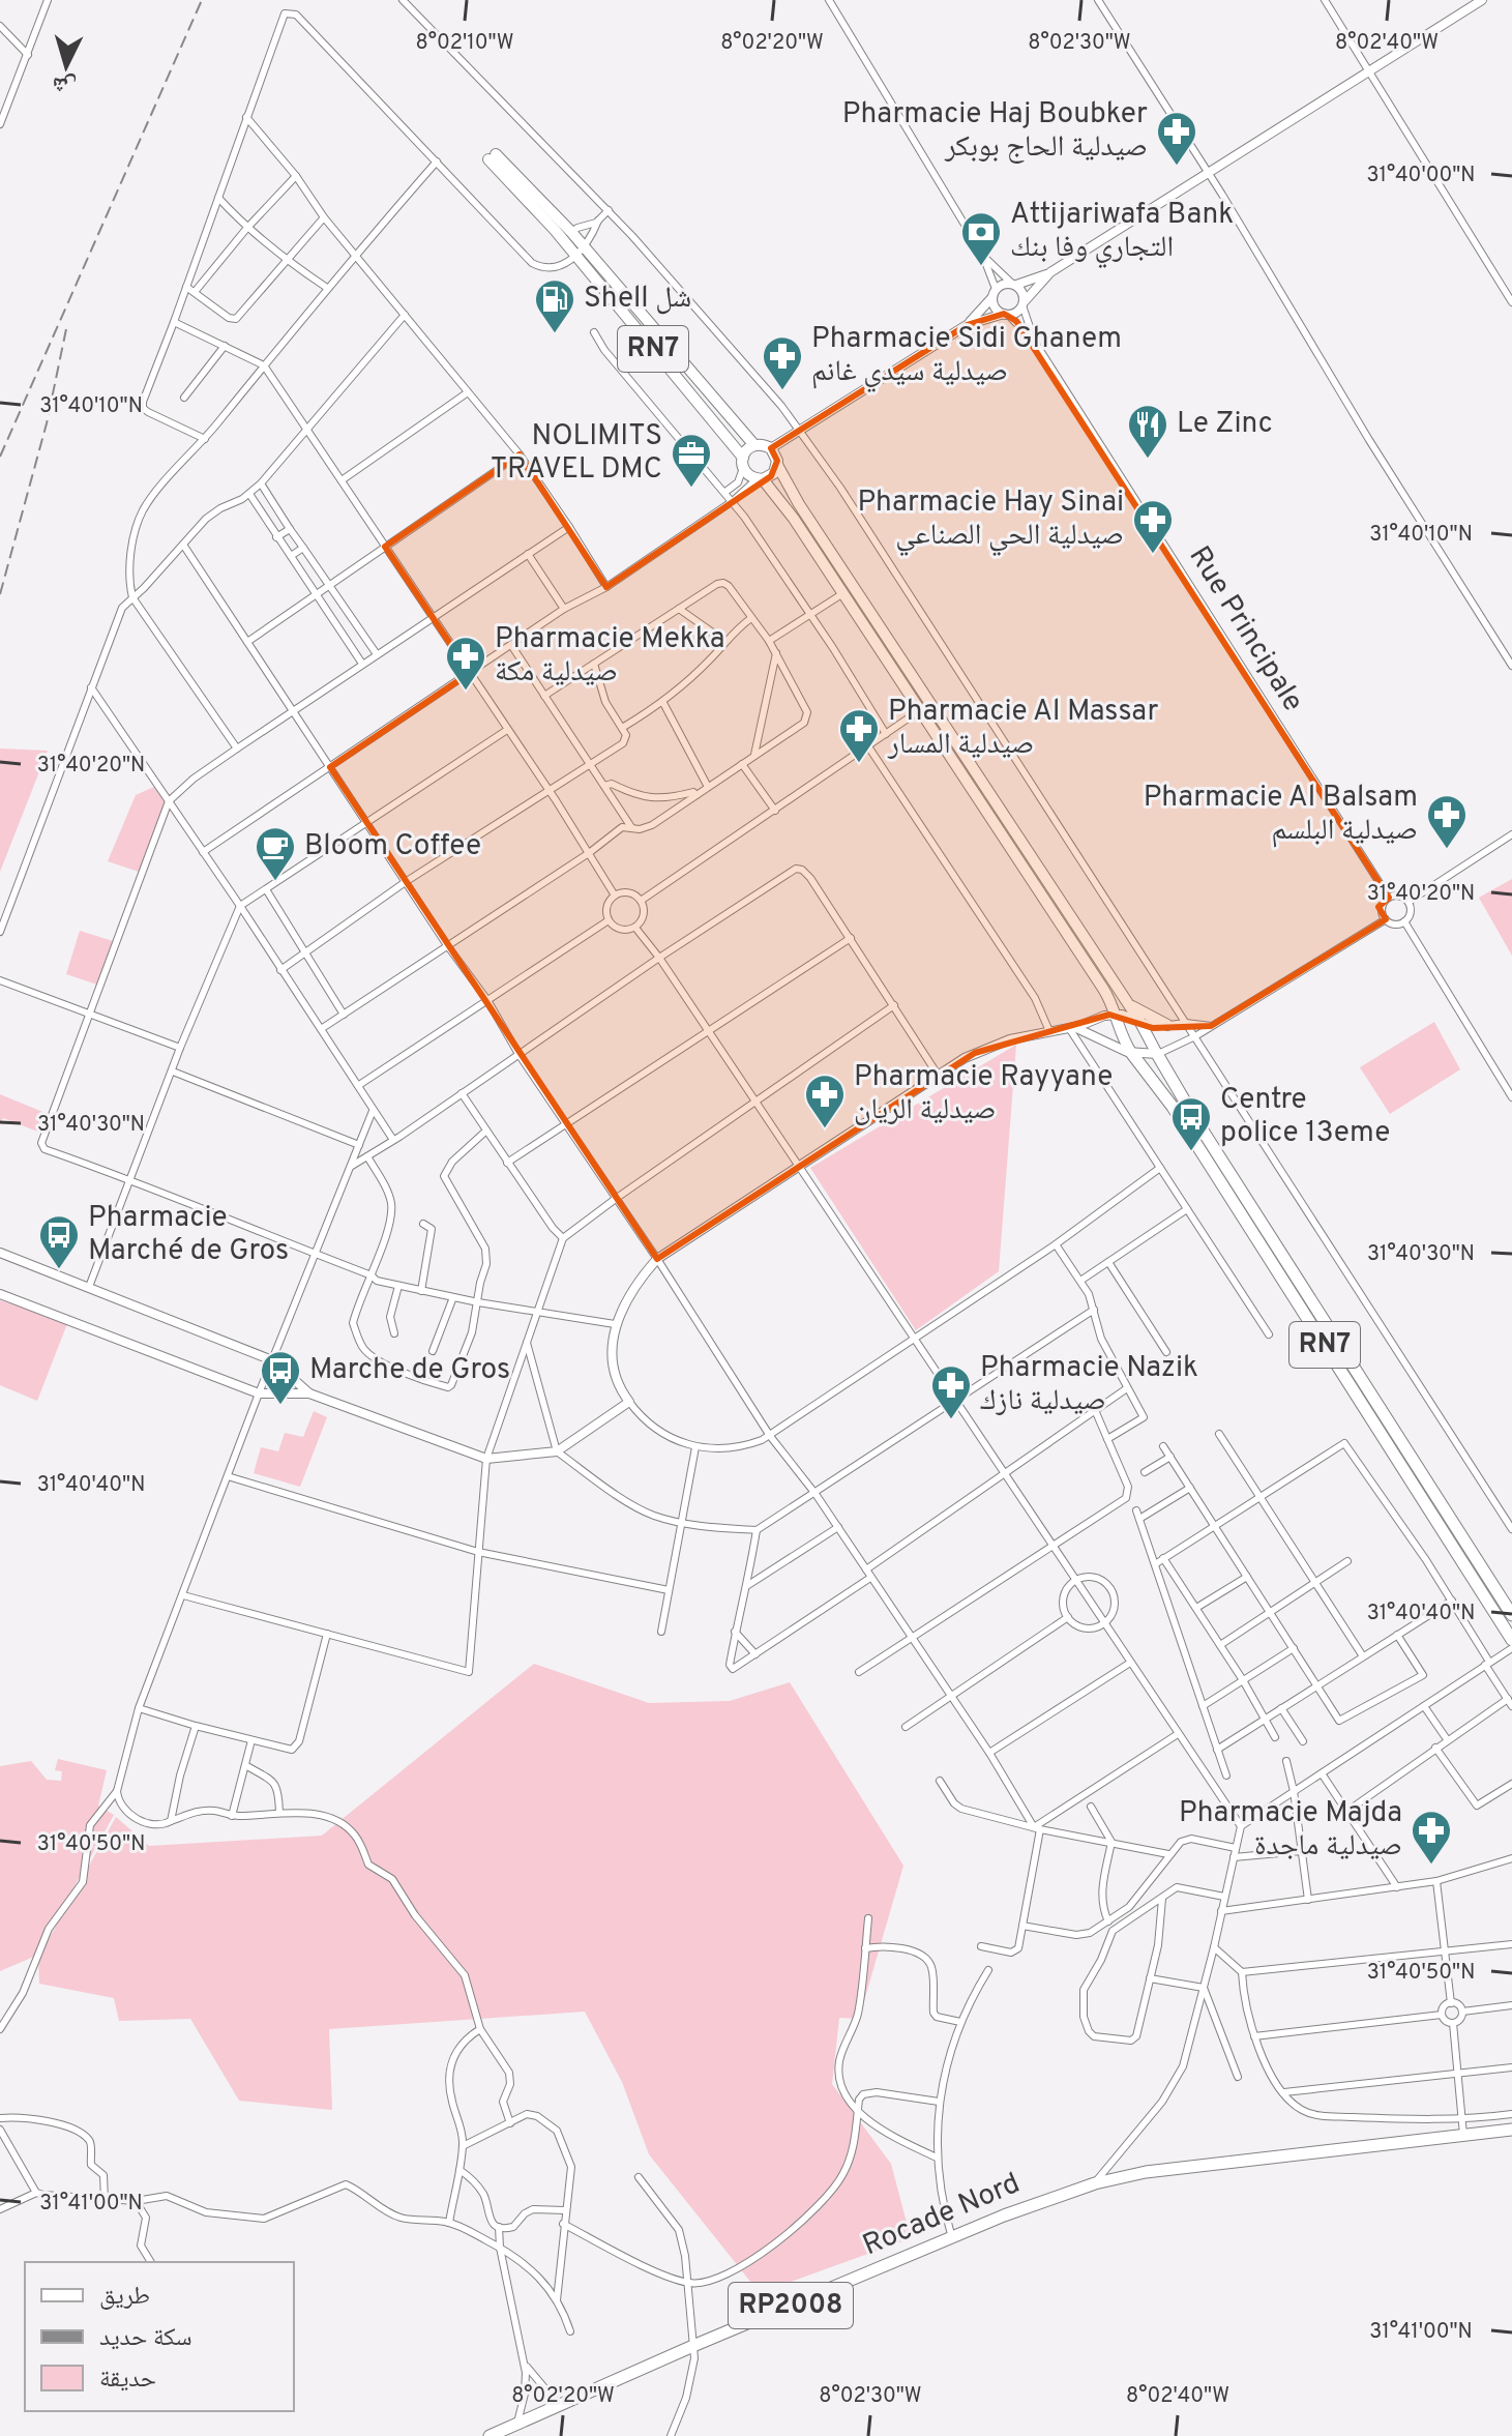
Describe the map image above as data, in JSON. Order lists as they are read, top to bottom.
{
  "streets": {
    "highway": ["RN7", "Rocade Nord", "RP2008"],
    "street": ["Rue Principale"]
  },
  "places": {
    "pharmacy": [
      "Pharmacie Haj Boubker صيدلية الحاج بوبكر",
      "Pharmacie Sidi Ghanem صيدلية سيدي غانم",
      "Pharmacie Hay Sinai صيدلية الحي الصناعي",
      "Pharmacie Mekka صيدلية مكة",
      "Pharmacie Al Massar صيدلية المسار",
      "Pharmacie Al Balsam صيدلية البلسم",
      "Pharmacie Rayyane صيدلية الريان",
      "Pharmacie Nazik صيدلية نازك",
      "Pharmacie Majda صيدلية ماجدة"
    ],
    "bank": ["Attijariwafa Bank التجاري وفا بنك"],
    "fuel station": ["Shell شل"],
    "restaurant": ["Le Zinc"],
    "office": ["NOLIMITS TRAVEL DMC"],
    "cafe": ["Bloom Coffee"],
    "bus stop": ["Centre police 13eme", "Pharmacie Marché de Gros", "Marche de Gros"]
  },
  "legend": ["طريق", "سكة حديد", "حديقة"],
  "north": "bottom",
  "coordinates": [
    "8°02'10\"W",
    "8°02'20\"W",
    "8°02'30\"W",
    "8°02'40\"W",
    "31°40'00\"N",
    "31°40'10\"N",
    "31°40'20\"N",
    "31°40'30\"N",
    "31°40'40\"N",
    "31°40'50\"N",
    "31°41'00\"N"
  ]
}
